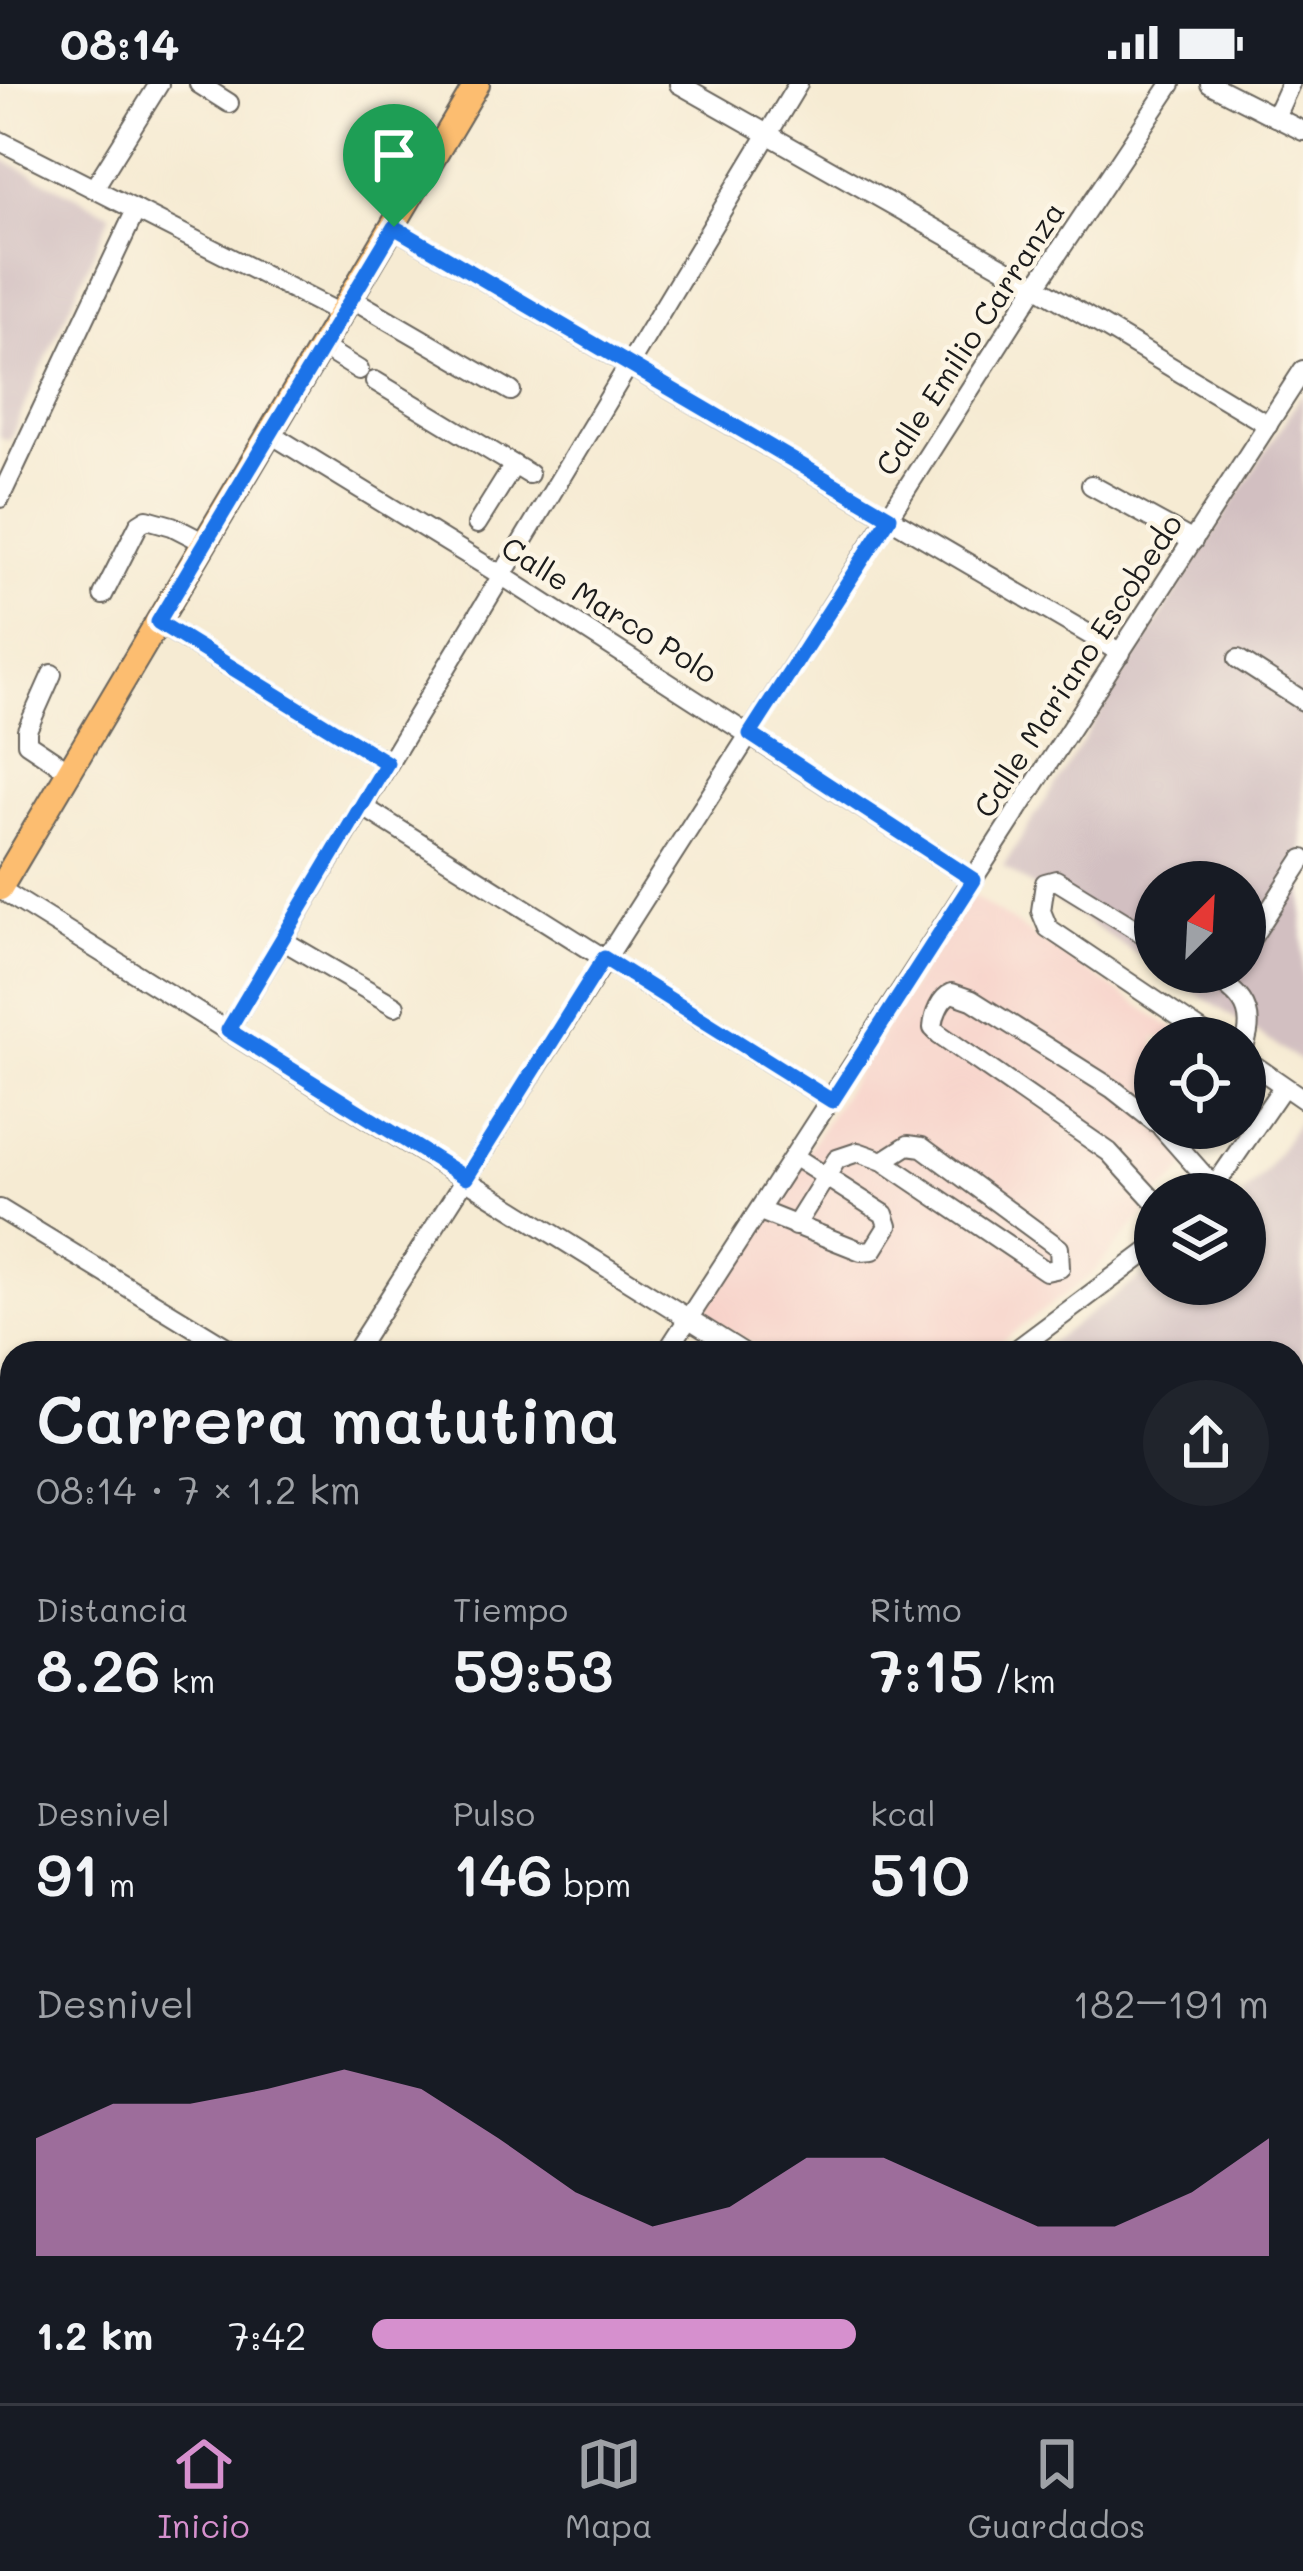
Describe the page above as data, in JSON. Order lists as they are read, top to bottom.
{
  "streets": {
    "street": ["Calle Emilio Carranza", "Calle Marco Polo", "Calle Mariano Escobedo"]
  },
  "crossings": [
    ["Calle Emilio Carranza", "Calle Marco Polo"],
    ["Calle Marco Polo", "Calle Mariano Escobedo"]
  ],
  "north": "top right",
  "page": {
    "status": "08:14",
    "heading": ["Carrera matutina", "08:14 · 7 × 1.2 km"],
    "stats": [
      ["Distancia", "8.26 km"],
      ["Tiempo", "59:53"],
      ["Ritmo", "7:15 /km"],
      ["Desnivel", "91 m"],
      ["Pulso", "146 bpm"],
      ["kcal", "510"]
    ],
    "chart": ["Desnivel", "182–191 m"],
    "list": [
      {
        "name": "1.2 km",
        "note": "7:42"
      }
    ],
    "tabs": ["Inicio", "Mapa", "Guardados"]
  }
}
